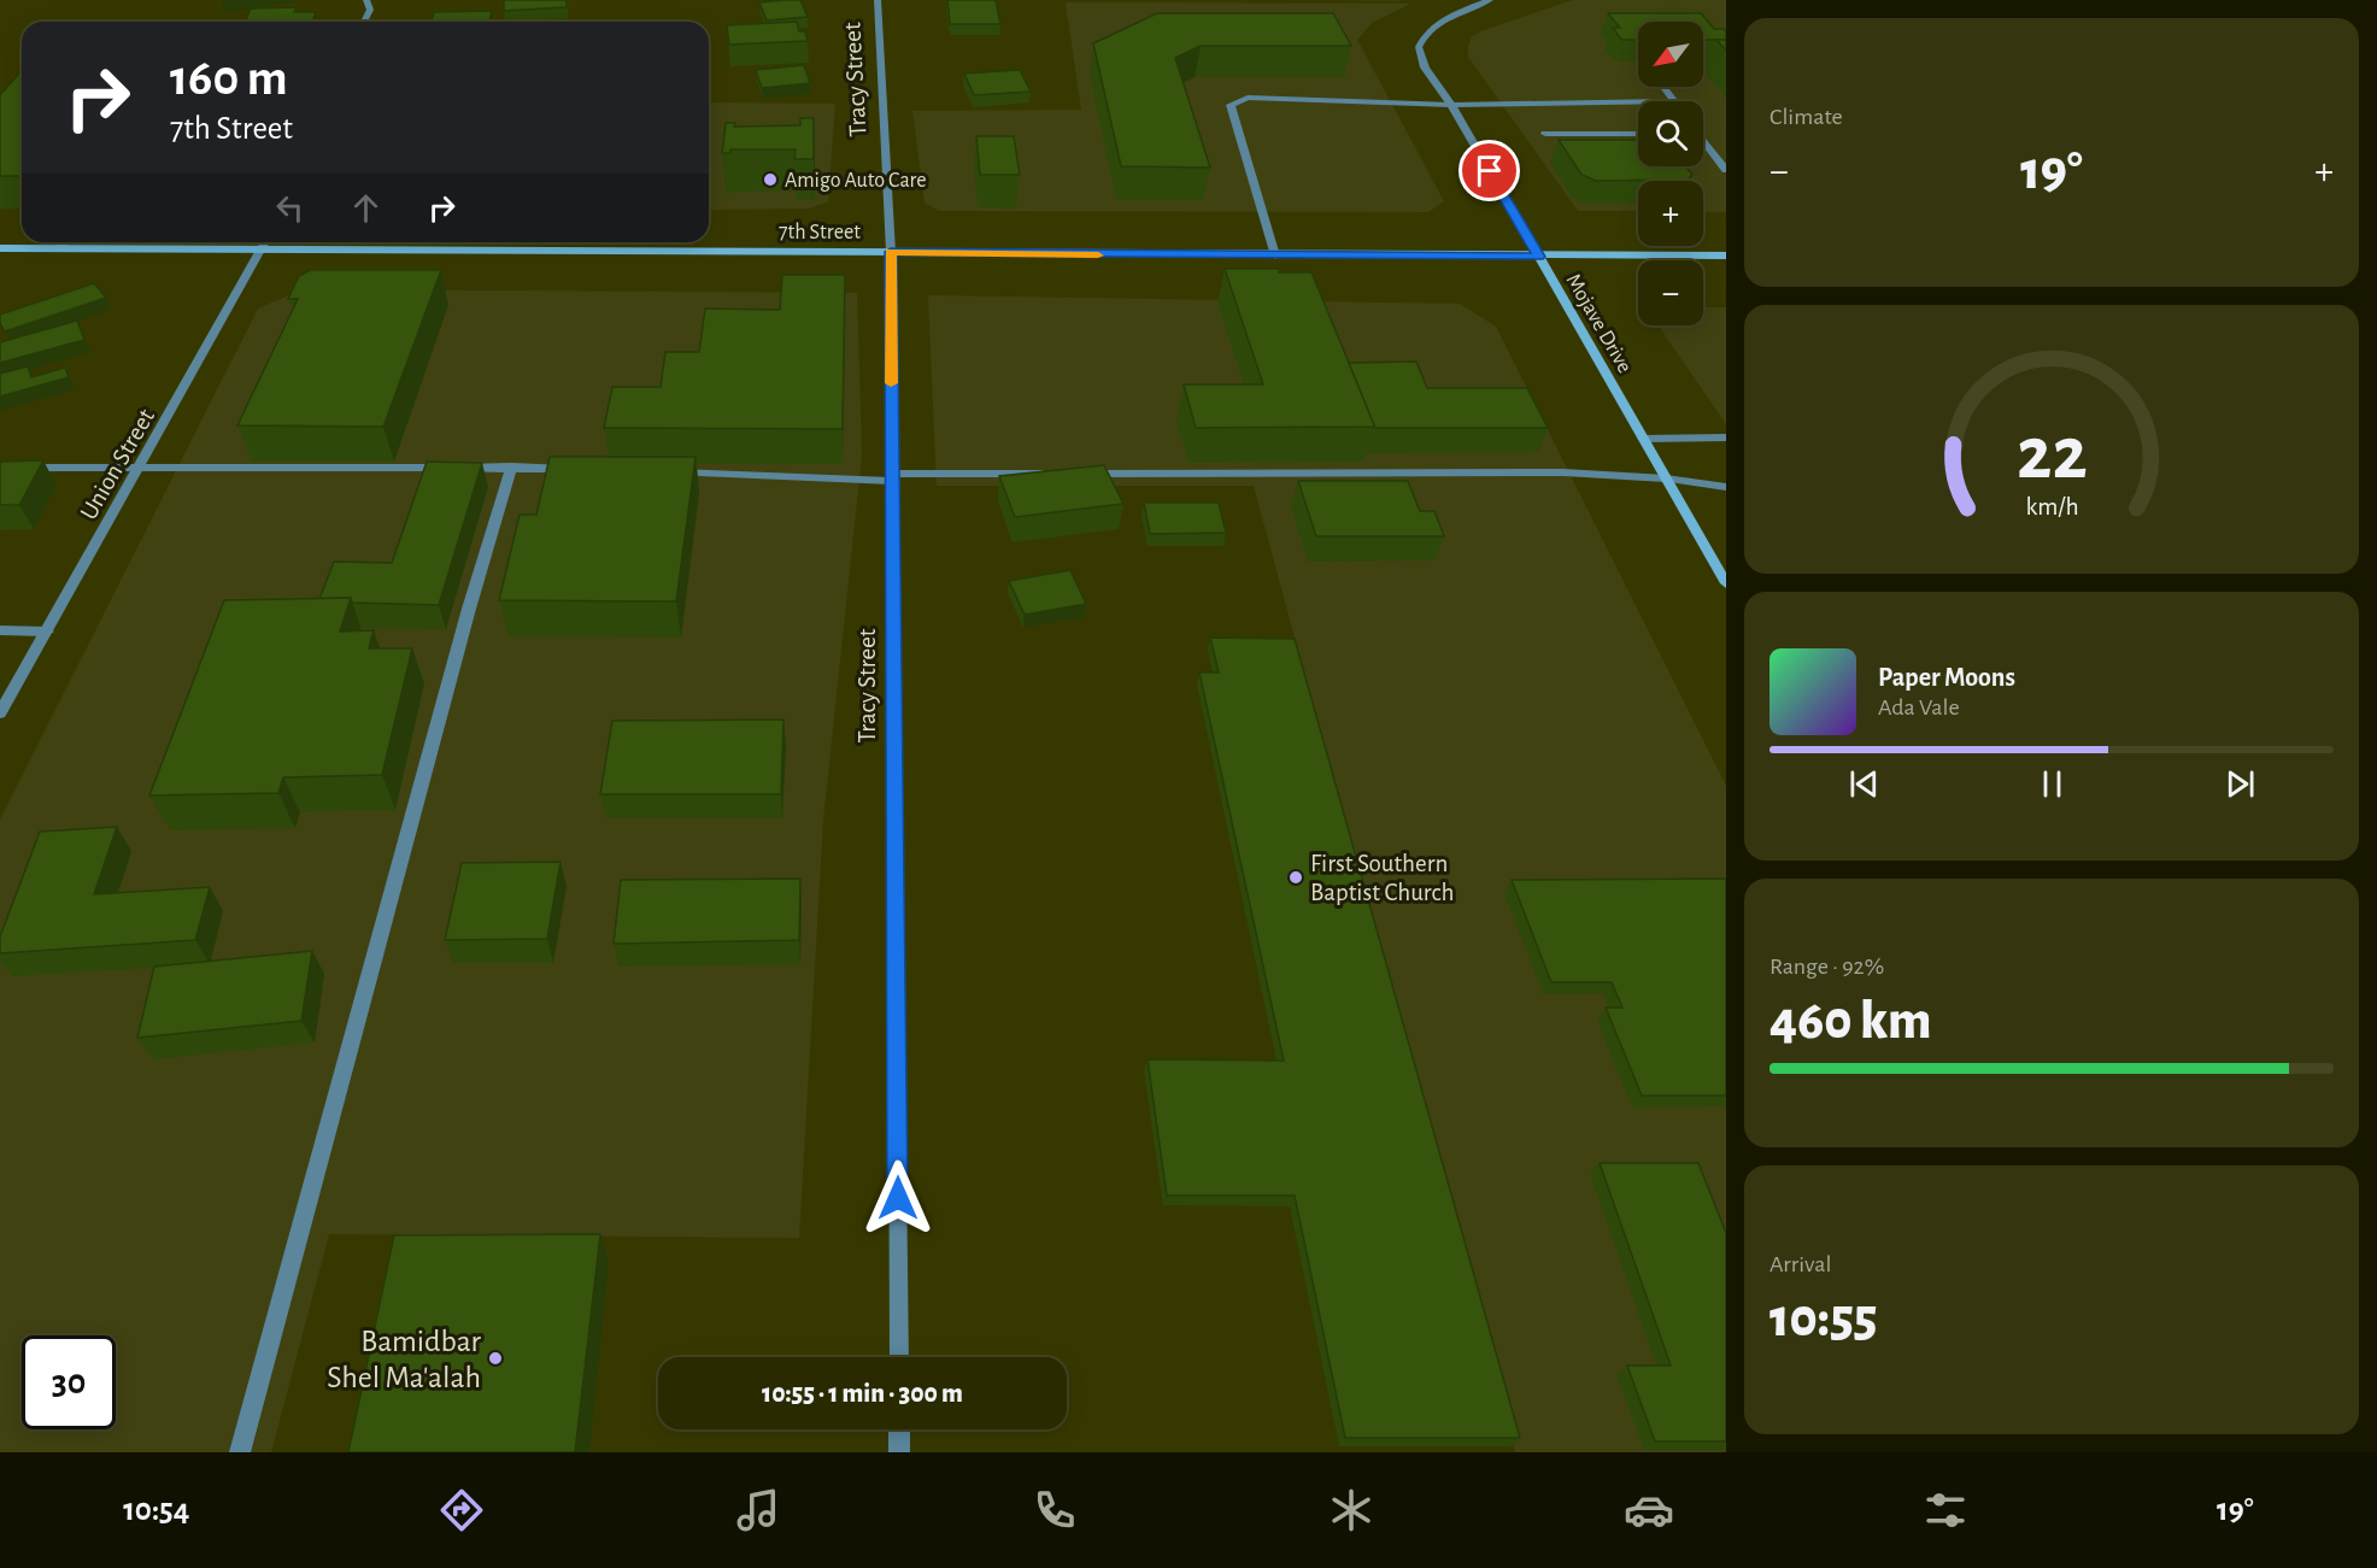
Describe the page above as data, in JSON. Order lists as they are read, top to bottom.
{
  "streets": {
    "main road": ["7th Street", "Mojave Drive"],
    "street": ["Tracy Street", "Union Street"]
  },
  "crossings": [
    ["Tracy Street", "7th Street"],
    ["7th Street", "Mojave Drive"],
    ["7th Street", "Union Street"]
  ],
  "places": ["Amigo Auto Care", "First Southern Baptist Church", "Bamidbar Shel Ma'alah"],
  "north": "bottom left",
  "page": {
    "tile": [
      "Climate",
      ["Range · 92%", "460 km"],
      ["Arrival", "10:55"]
    ],
    "map_buttons": ["+", "−"],
    "turn": ["160 m", "7th Street"],
    "heat": ["−", "19°", "+"],
    "song": ["Paper Moons", "Ada Vale"],
    "limit": "30",
    "trip": "10:55 · 1 min · 300 m",
    "tabs": ["10:54", "19°"],
    "gauge": ["22", "km/h"]
  }
}
